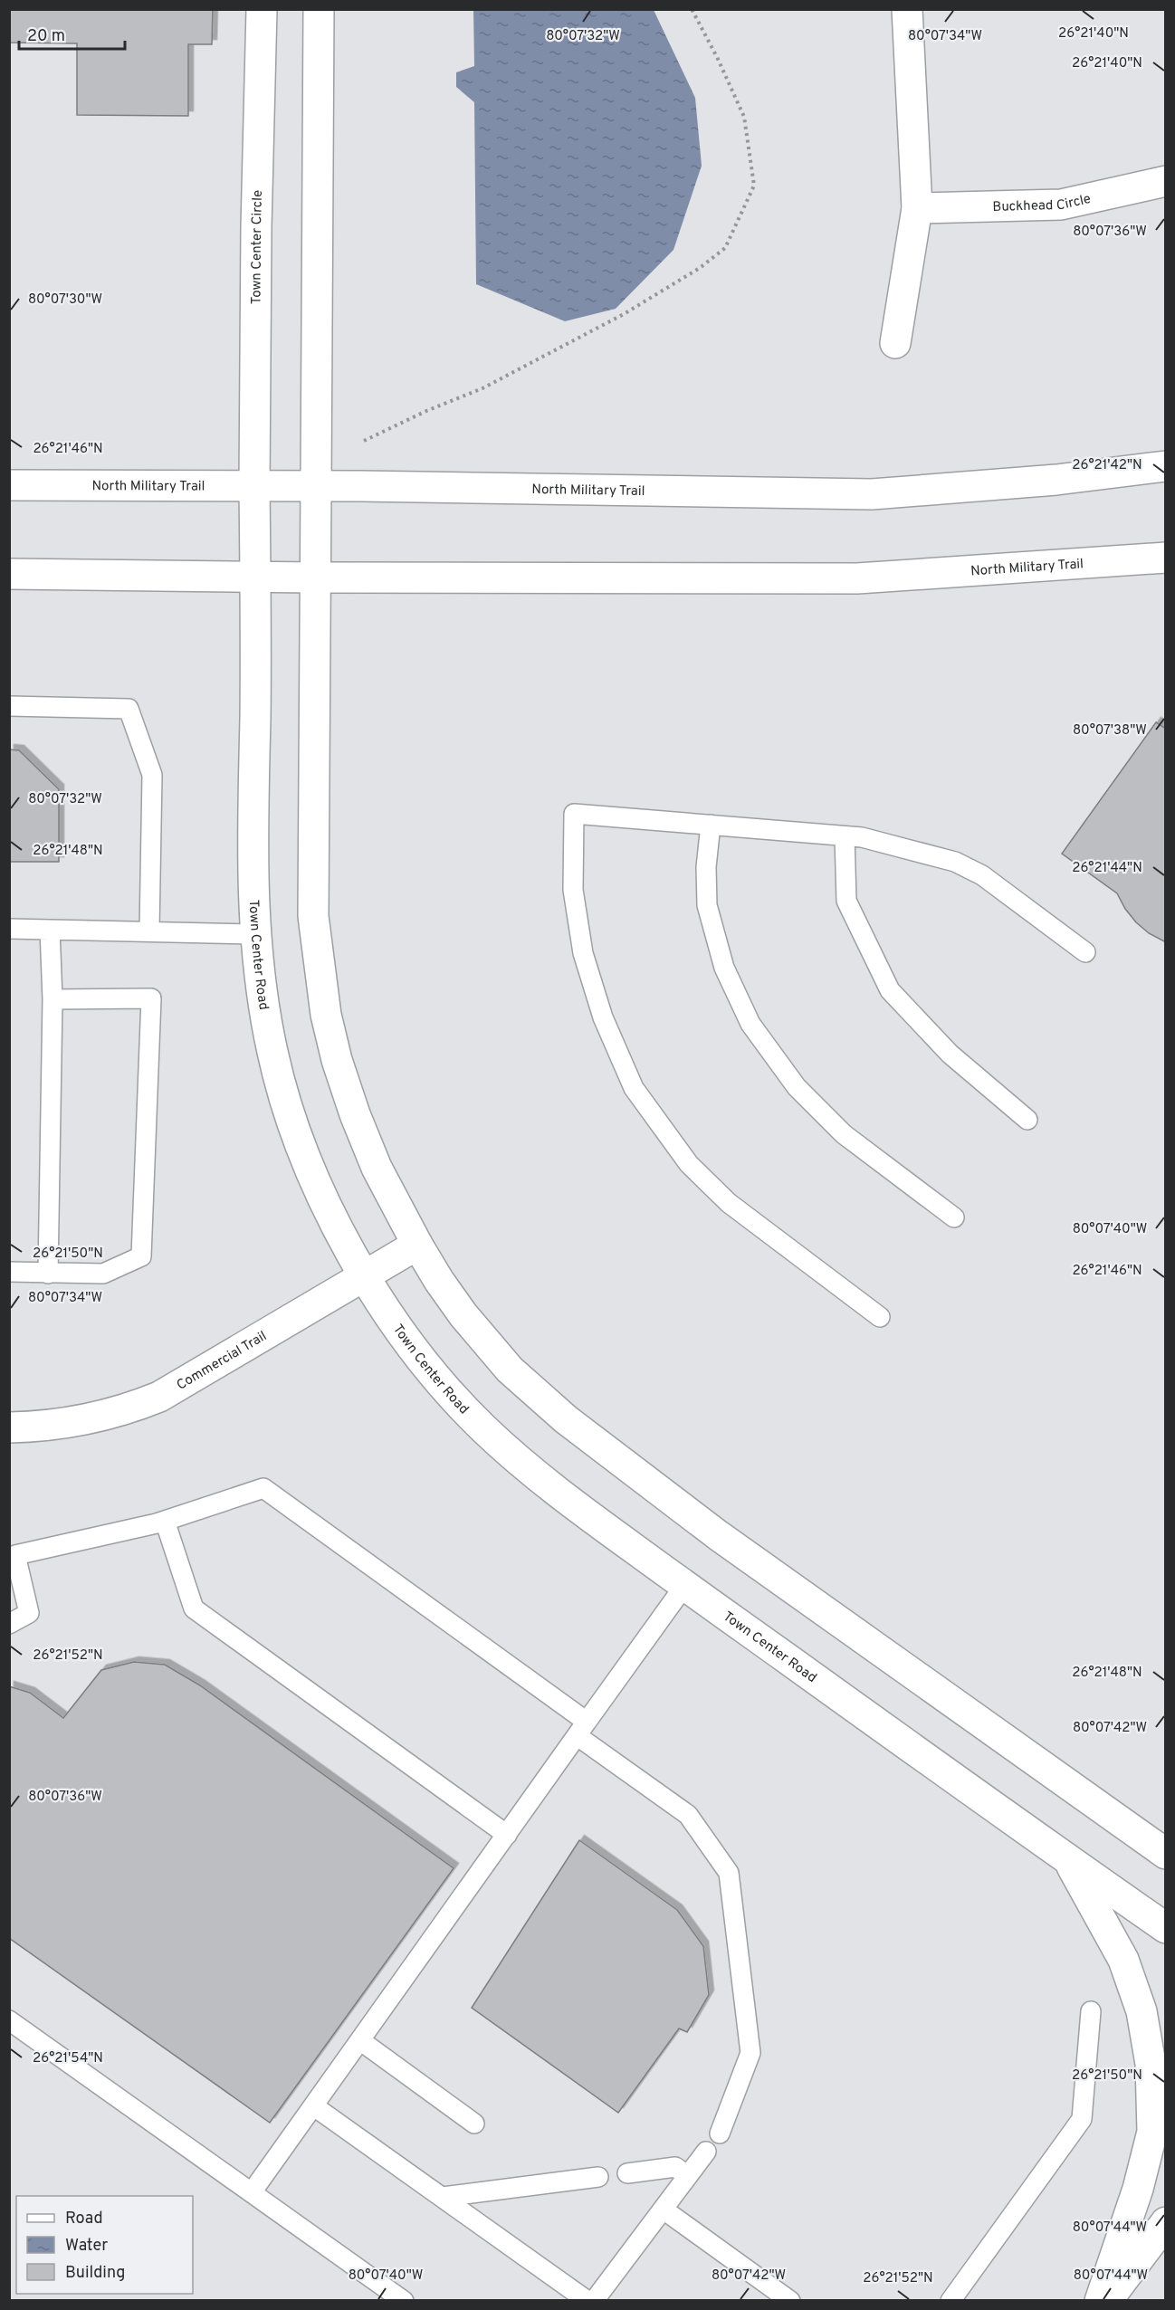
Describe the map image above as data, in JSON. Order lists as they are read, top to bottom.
{
  "streets": {
    "main road": [
      "Buckhead Circle",
      "Town Center Circle",
      "North Military Trail",
      "Town Center Road",
      "Commercial Trail"
    ]
  },
  "crossings": [
    ["Town Center Circle", "North Military Trail"],
    ["Town Center Circle", "Town Center Road"],
    ["North Military Trail", "Town Center Road"],
    ["Town Center Road", "Commercial Trail"]
  ],
  "legend": ["Road", "Water", "Building"],
  "scale_bar": "20 m",
  "coordinates": [
    "26°21'40\"N",
    "80°07'32\"W",
    "80°07'34\"W",
    "80°07'36\"W",
    "80°07'30\"W",
    "26°21'46\"N",
    "26°21'42\"N",
    "80°07'38\"W",
    "26°21'48\"N",
    "26°21'44\"N",
    "80°07'40\"W",
    "26°21'50\"N",
    "26°21'52\"N",
    "80°07'42\"W",
    "26°21'54\"N",
    "80°07'44\"W"
  ]
}
